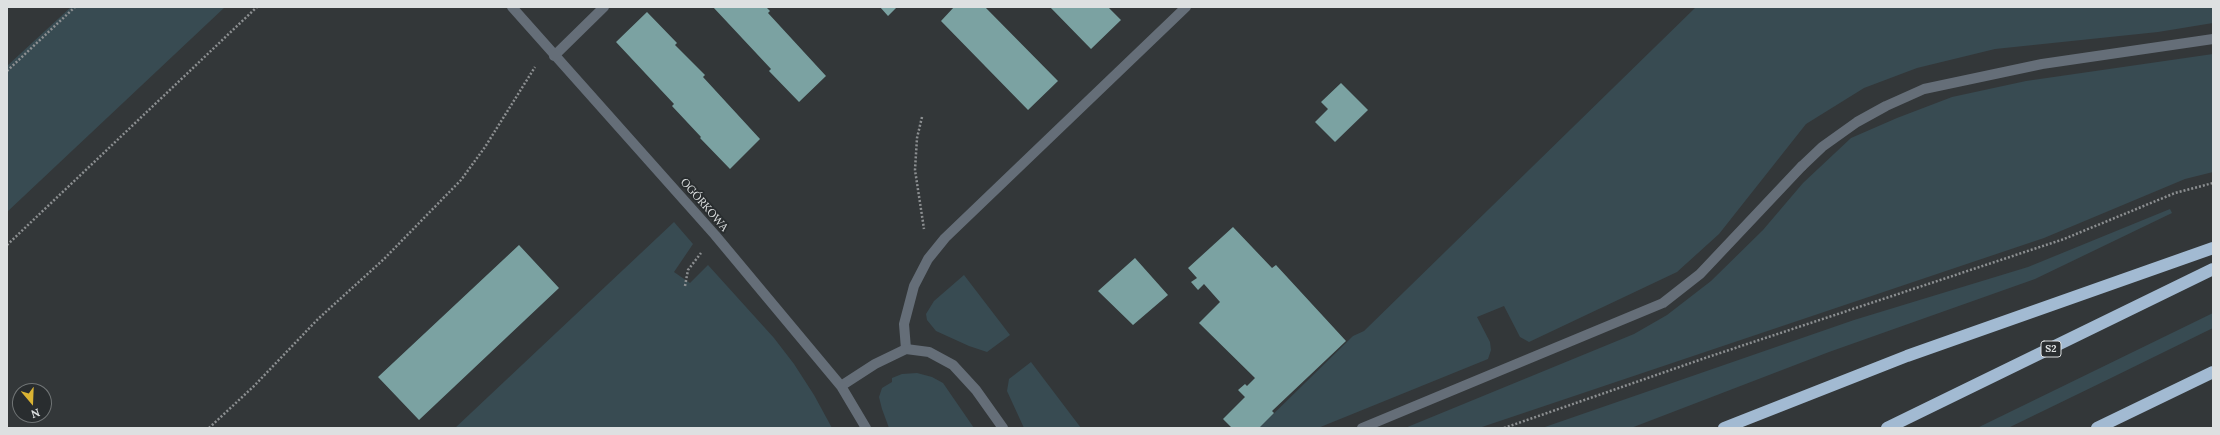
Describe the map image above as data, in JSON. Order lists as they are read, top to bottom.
{
  "streets": {
    "highway": ["S2"],
    "street": ["OGÓRKOWA"]
  },
  "north": "bottom"
}
